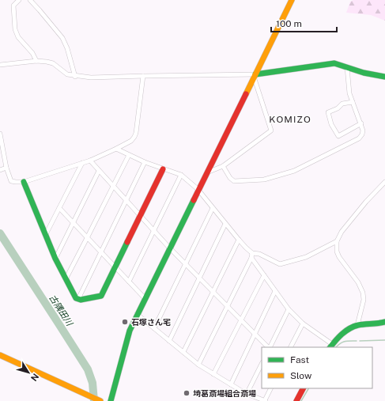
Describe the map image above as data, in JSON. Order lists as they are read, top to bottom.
{
  "districts": ["KOMIZO"],
  "water": ["古隅田川"],
  "places": ["石塚さん宅", "埼葛斎場組合斎場"],
  "legend": ["Fast", "Slow"],
  "scale_bar": "100 m",
  "north": "bottom right"
}
